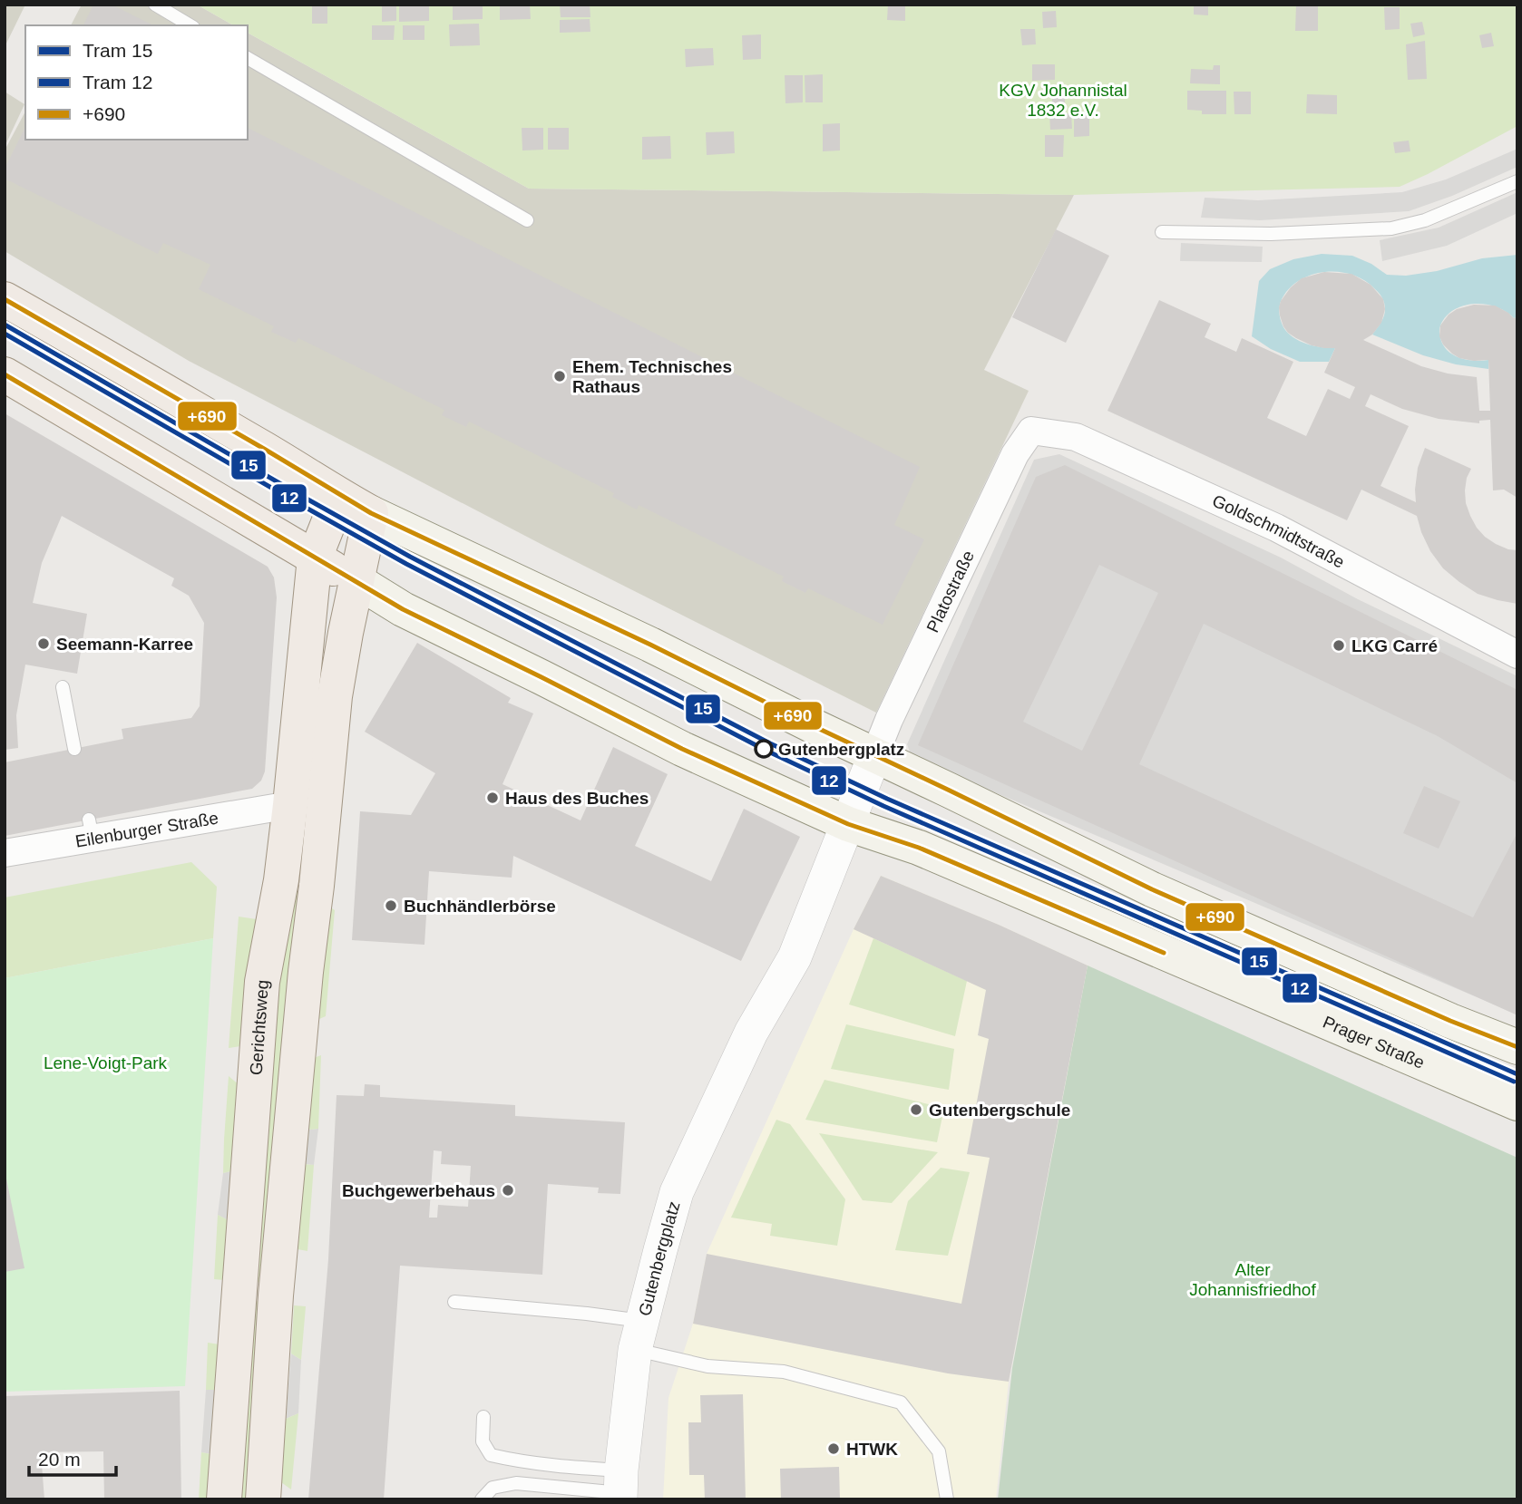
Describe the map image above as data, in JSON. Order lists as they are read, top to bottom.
{
  "streets": {
    "main road": ["Gerichtsweg", "Prager Straße"],
    "street": [
      "Goldschmidtstraße",
      "Platostraße",
      "Eilenburger Straße",
      "Gutenbergplatz"
    ]
  },
  "crossings": [
    ["Goldschmidtstraße", "Platostraße"],
    ["Platostraße", "Gutenbergplatz"],
    ["Eilenburger Straße", "Gerichtsweg"],
    ["Gerichtsweg", "Prager Straße"],
    ["Prager Straße", "Gutenbergplatz"]
  ],
  "parks": ["KGV Johannistal 1832 e.V.", "Lene-Voigt-Park", "Alter Johannisfriedhof"],
  "places": [
    "Ehem. Technisches Rathaus",
    "Seemann-Karree",
    "LKG Carré",
    "Gutenbergplatz",
    "Haus des Buches",
    "Buchhändlerbörse",
    "Gutenbergschule",
    "Buchgewerbehaus",
    "HTWK"
  ],
  "lines": ["transit line +690", "tram line 15", "tram line 12"],
  "legend": ["Tram 15", "Tram 12", "+690"],
  "scale_bar": "20 m"
}
